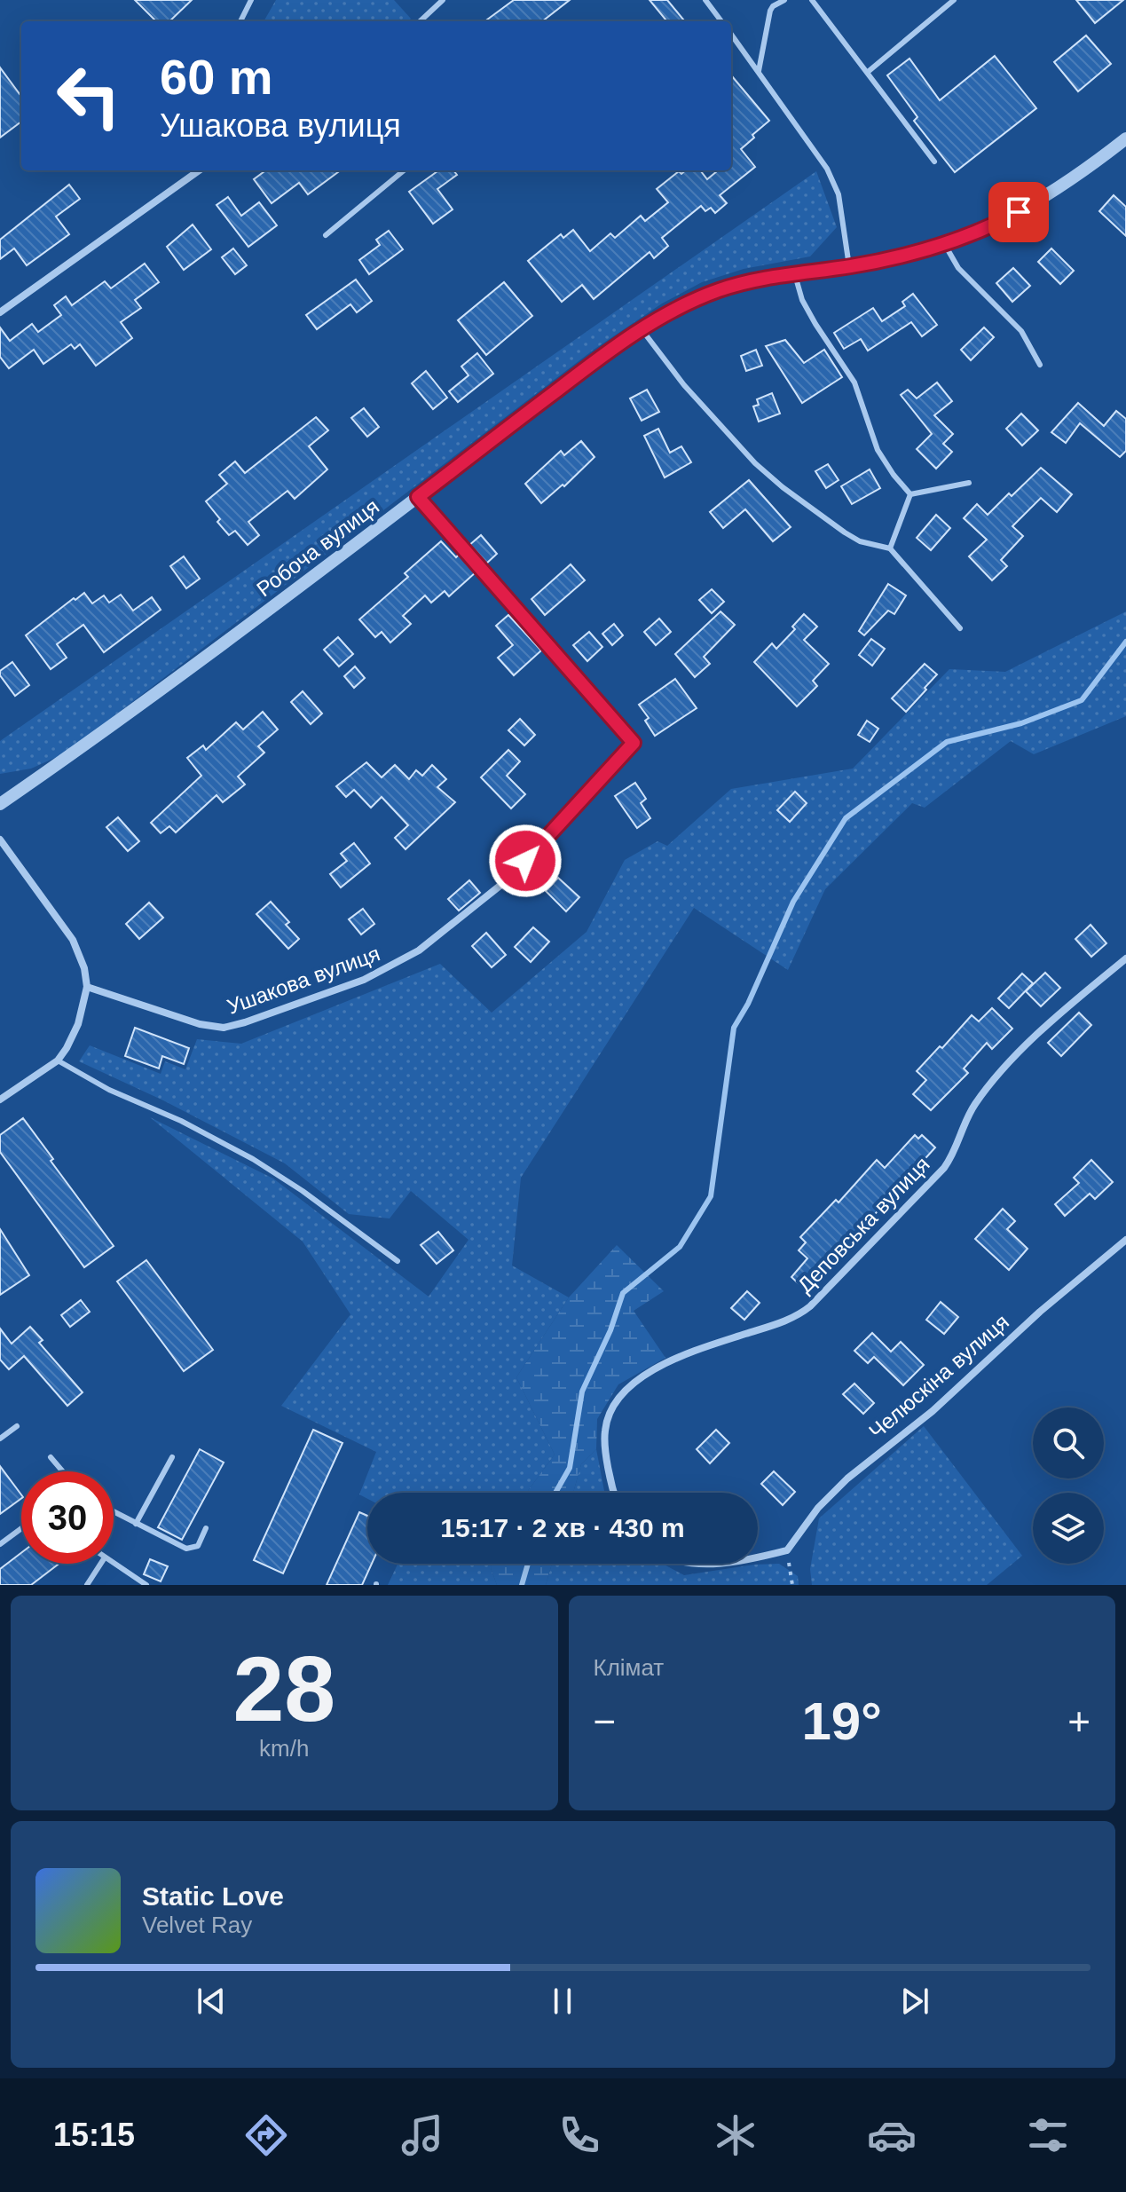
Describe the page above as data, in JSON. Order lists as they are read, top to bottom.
{
  "streets": {
    "street": [
      "Робоча вулиця",
      "Ушакова вулиця",
      "Деповська вулиця",
      "Челюскіна вулиця"
    ]
  },
  "crossings": [
    ["Робоча вулиця", "Ушакова вулиця"]
  ],
  "page": {
    "turn": ["60 m", "Ушакова вулиця"],
    "limit": "30",
    "trip": "15:17 · 2 хв · 430 m",
    "tile": [
      ["28", "km/h"],
      "Клімат"
    ],
    "heat": ["−", "19°", "+"],
    "song": ["Static Love", "Velvet Ray"],
    "tabs": "15:15"
  }
}
